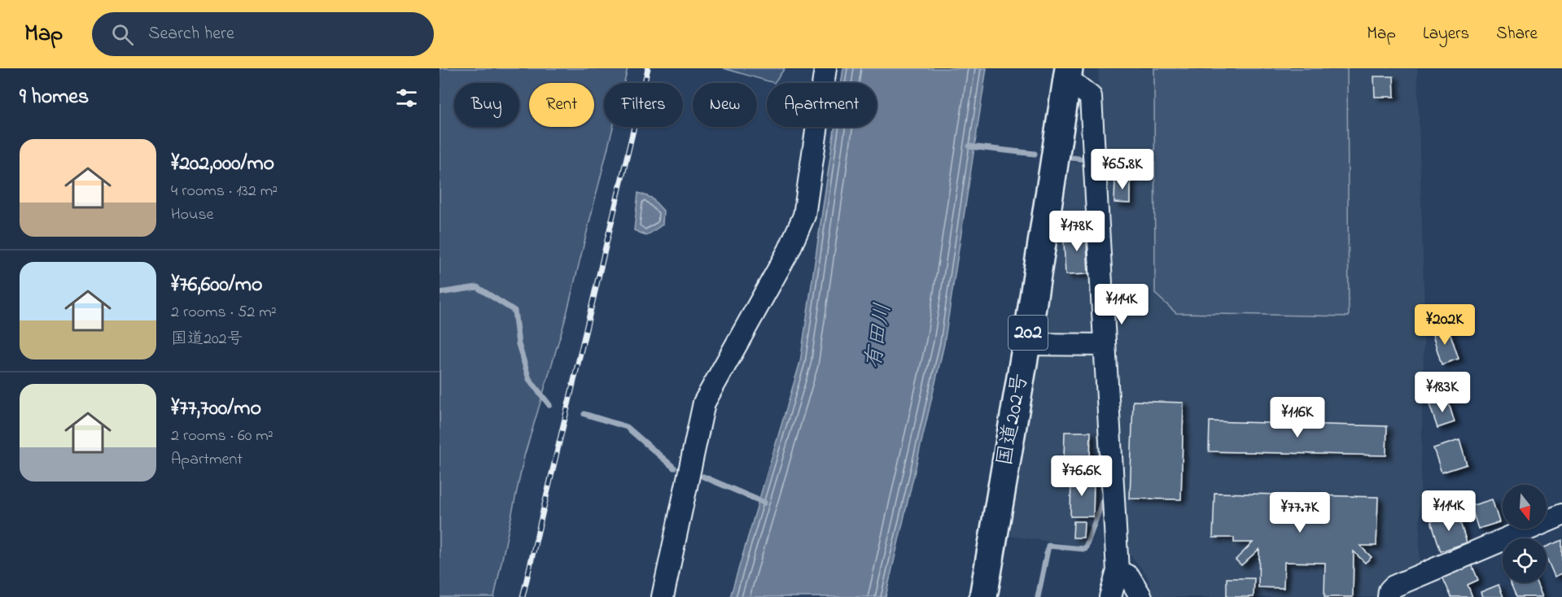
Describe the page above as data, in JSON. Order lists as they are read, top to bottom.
{
  "streets": {
    "highway": ["202", "国道202号"]
  },
  "water": ["有田川"],
  "north": "bottom",
  "page": {
    "header": "Map",
    "search": "Search here",
    "nav": ["Map", "Layers", "Share"],
    "heading": "9 homes",
    "chip": [
      "Buy",
      "Rent",
      "Filters",
      "New",
      "Apartment"
    ],
    "list": [
      {
        "name": "¥202,000/mo",
        "note": "4 rooms · 132 m² · House"
      },
      {
        "name": "¥76,600/mo",
        "note": "2 rooms · 52 m² · 国道202号"
      },
      {
        "name": "¥77,700/mo",
        "note": "2 rooms · 60 m² · Apartment"
      }
    ],
    "price": [
      "¥65.8K",
      "¥178K",
      "¥114K",
      "¥202K",
      "¥183K",
      "¥116K",
      "¥76.6K",
      "¥114K",
      "¥77.7K"
    ]
  }
}
